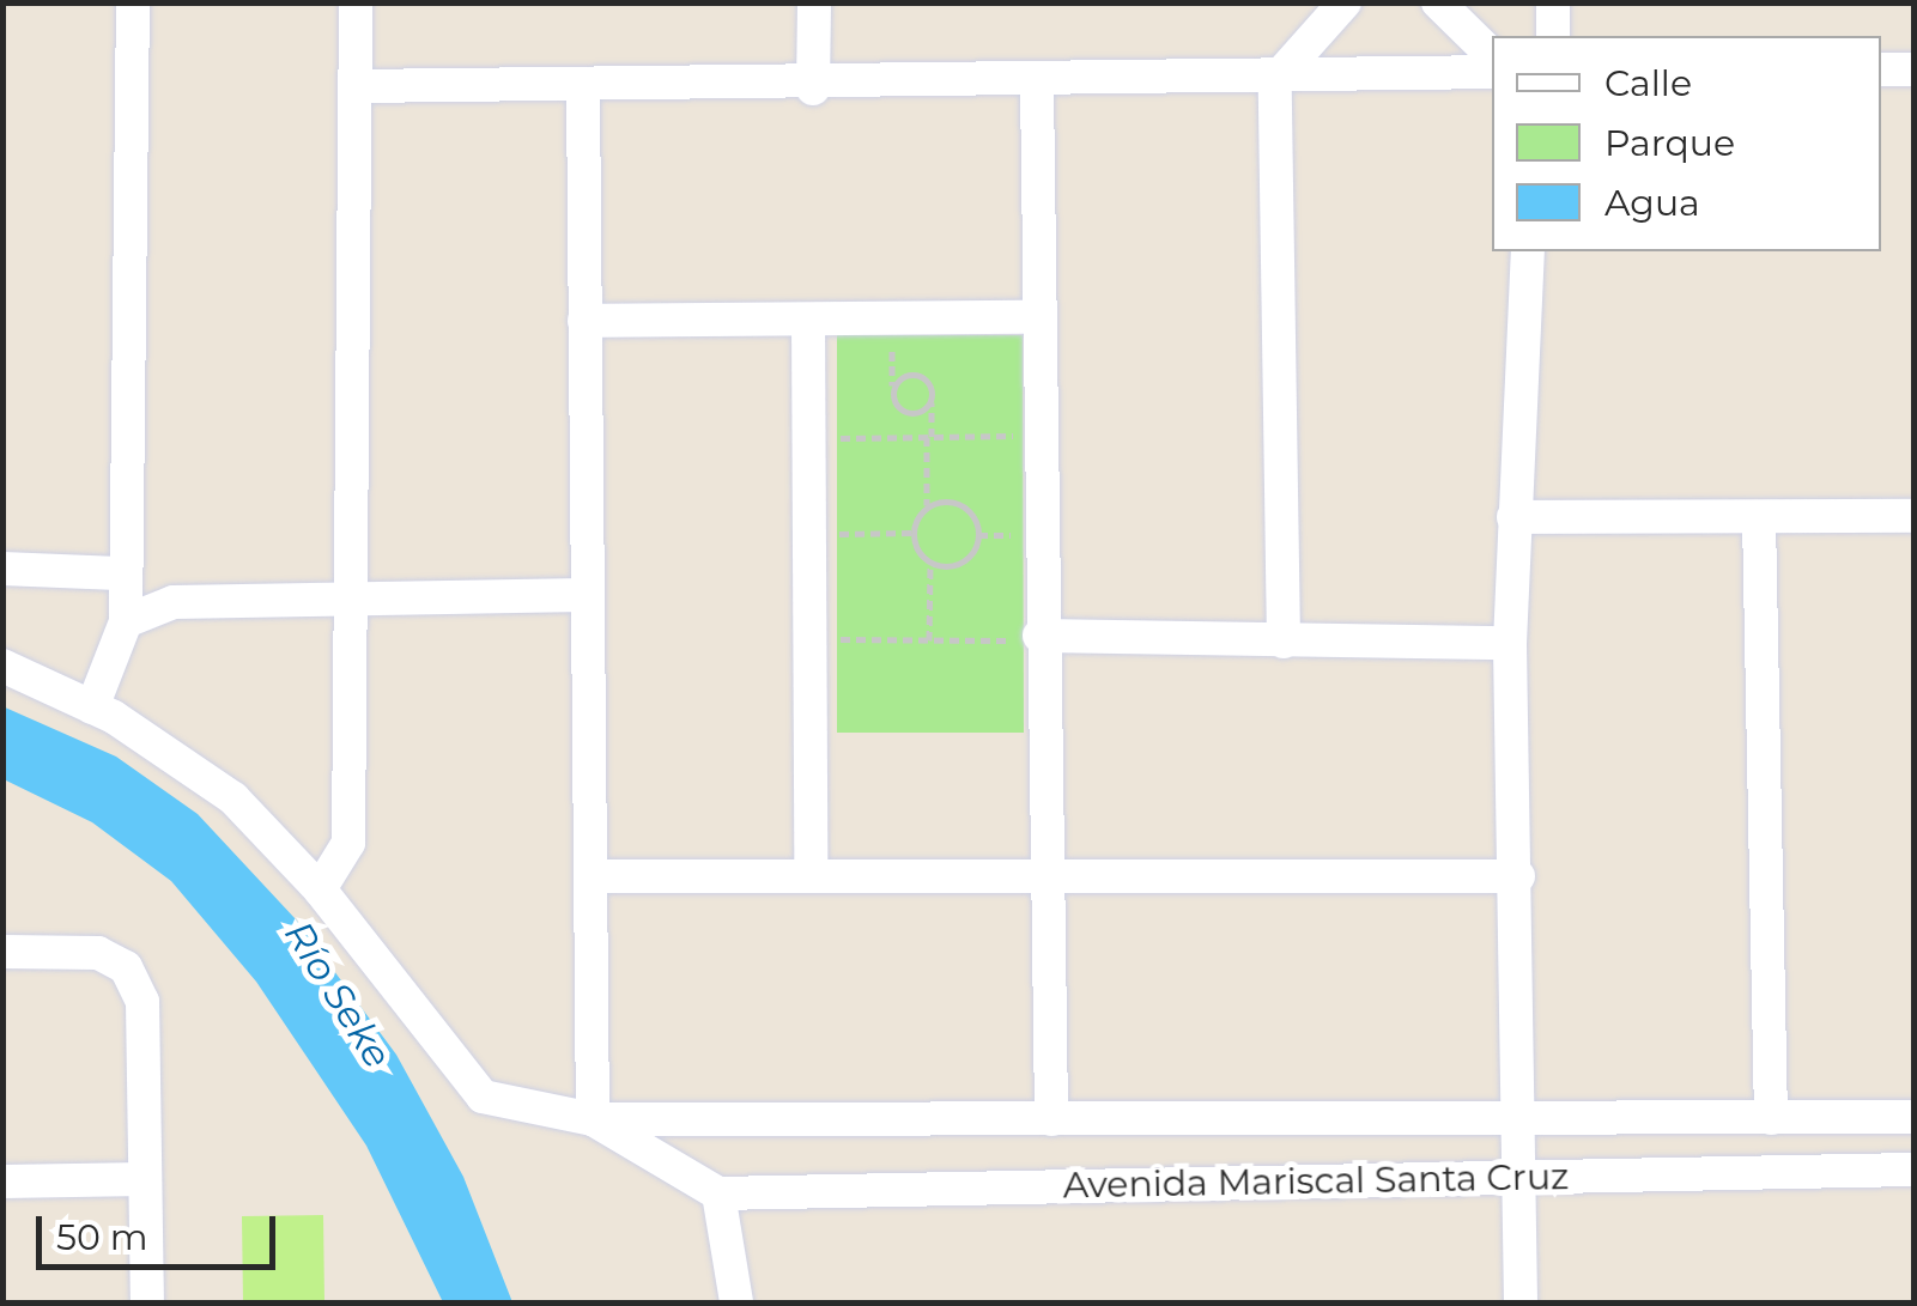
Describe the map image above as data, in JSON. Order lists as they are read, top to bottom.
{
  "streets": {
    "street": ["Avenida Mariscal Santa Cruz"]
  },
  "water": ["Río Seke"],
  "legend": ["Calle", "Parque", "Agua"],
  "scale_bar": "50 m"
}
